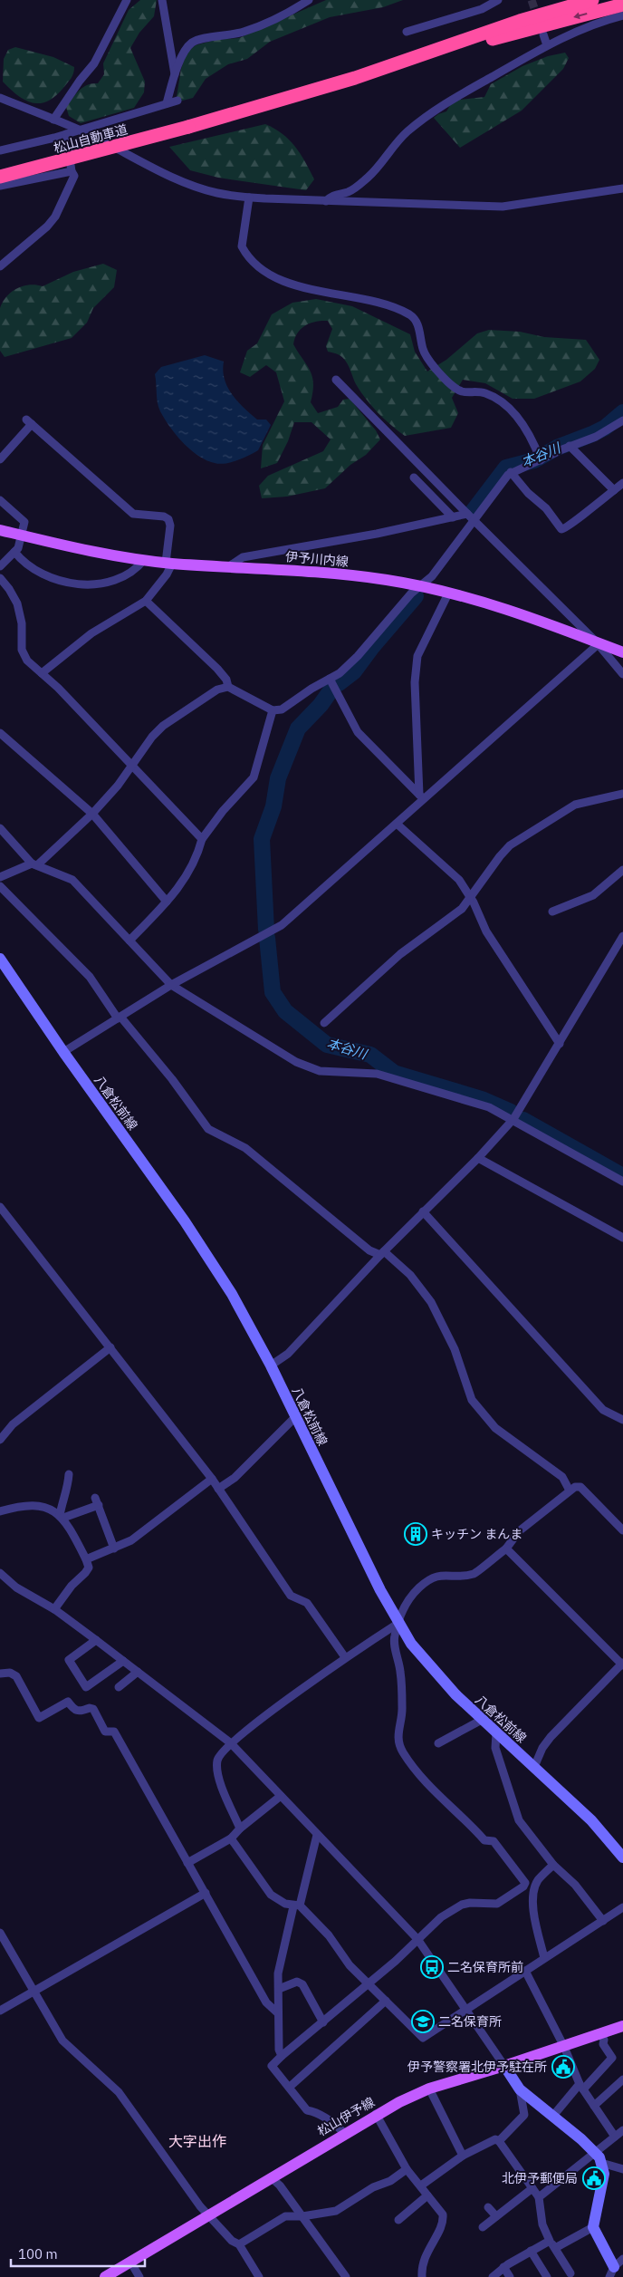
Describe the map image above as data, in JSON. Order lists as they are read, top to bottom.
{
  "streets": {
    "highway": ["松山自動車道"],
    "main road": ["伊予川内線", "八倉松前線", "松山伊予線"]
  },
  "districts": ["大字出作"],
  "water": ["本谷川"],
  "places": {
    "building": ["キッチン まんま"],
    "bus stop": ["二名保育所前"],
    "school or university": ["二名保育所"],
    "public building": ["伊予警察署北伊予駐在所", "北伊予郵便局"]
  },
  "scale_bar": "100 m"
}
